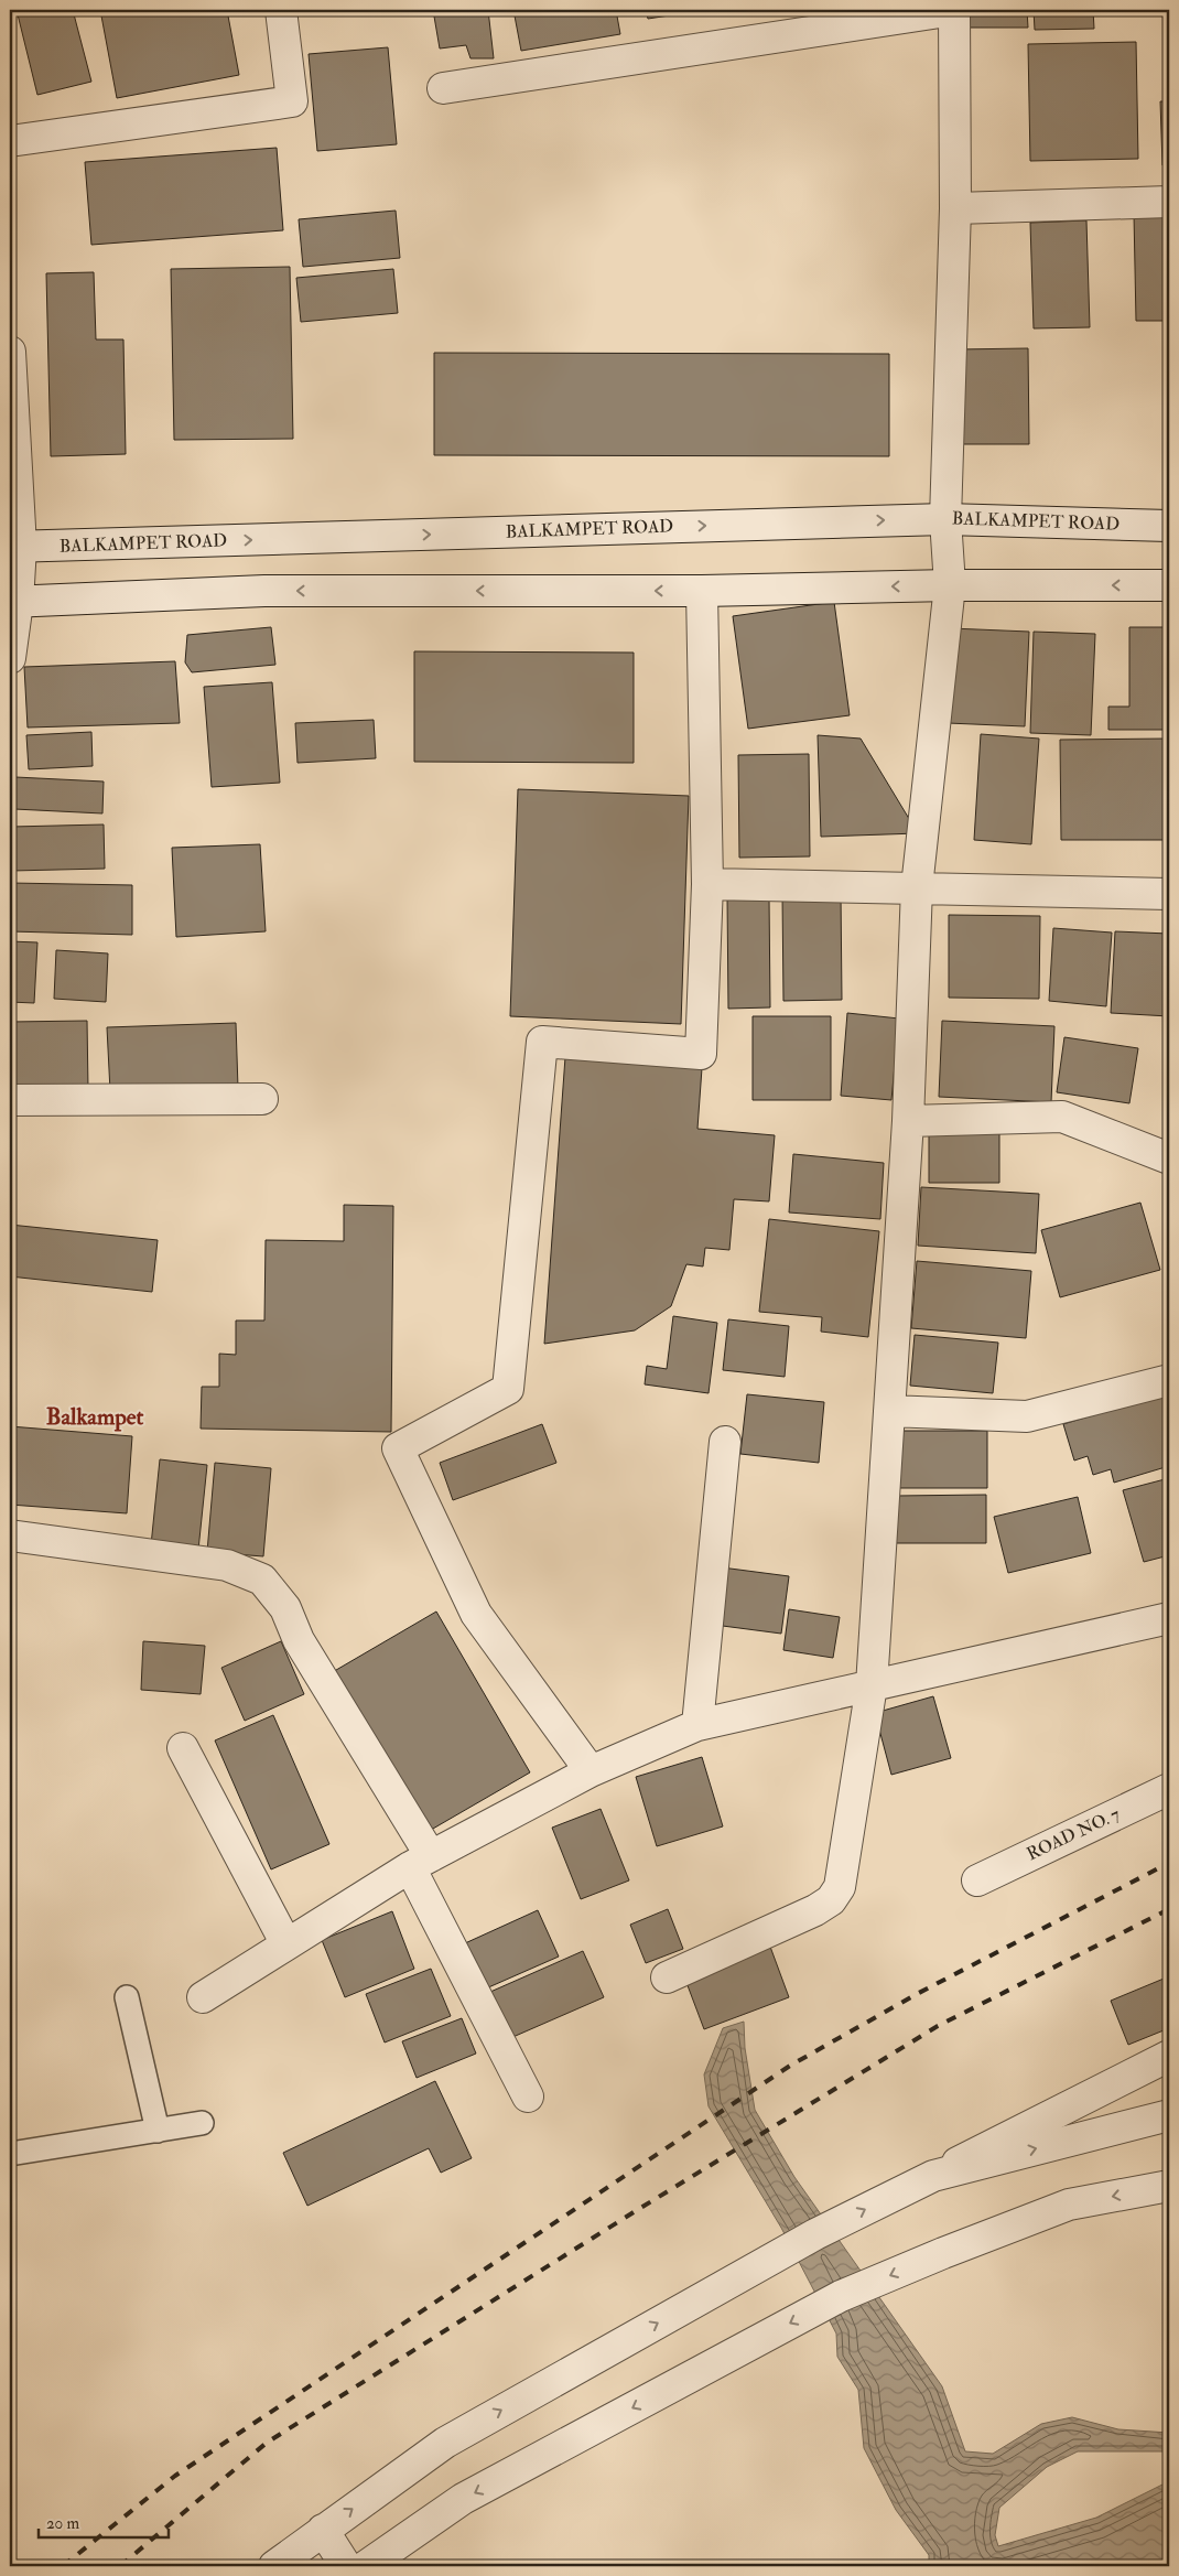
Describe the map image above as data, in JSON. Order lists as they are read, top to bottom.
{
  "streets": {
    "street": ["BALKAMPET ROAD", "ROAD NO. 7"]
  },
  "districts": ["Balkampet"],
  "scale_bar": "20 m"
}
